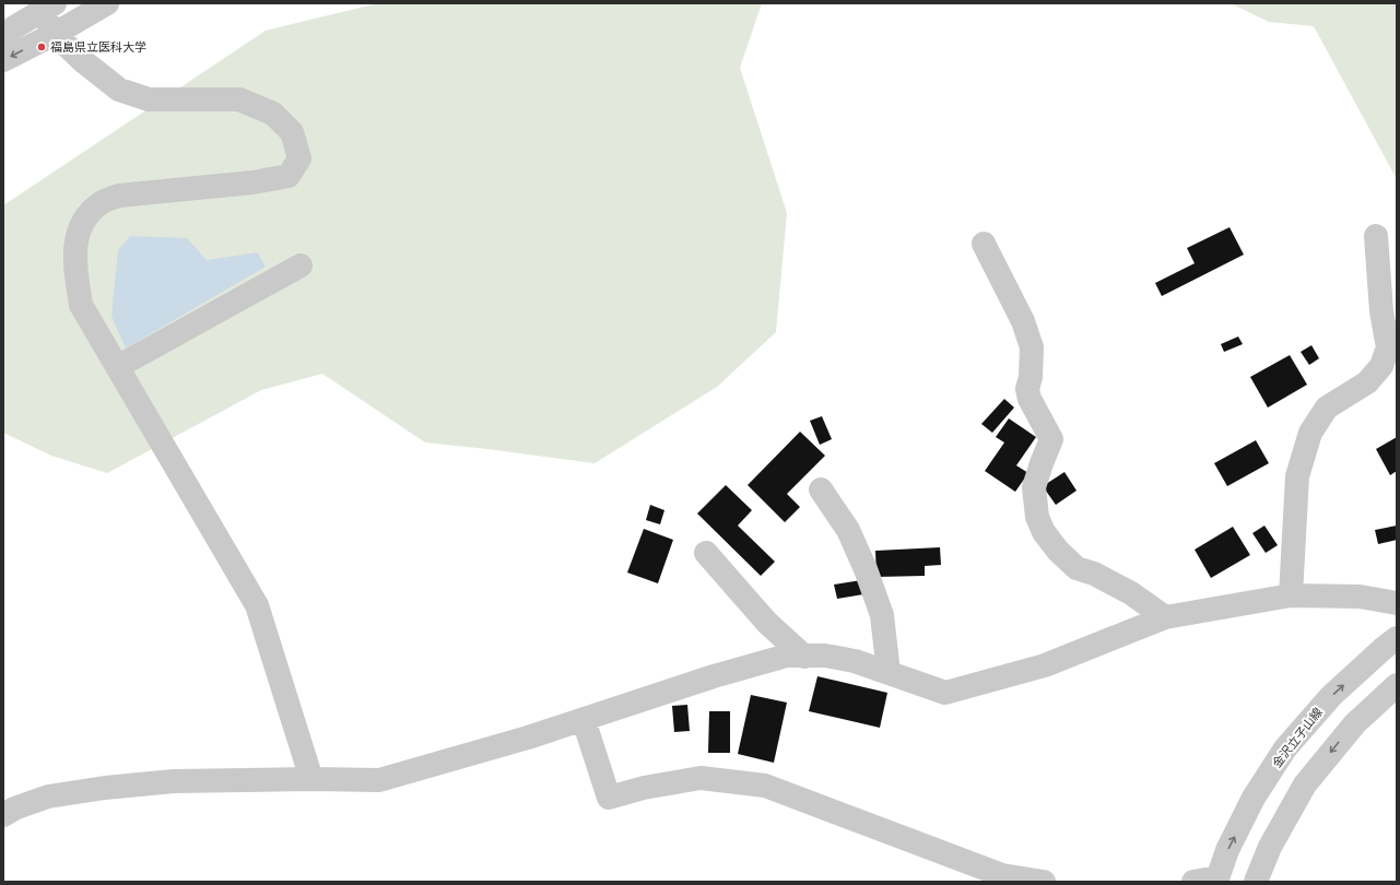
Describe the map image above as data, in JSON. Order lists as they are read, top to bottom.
{
  "streets": {
    "street": ["金沢立子山線"]
  },
  "places": ["福島県立医科大学"]
}
